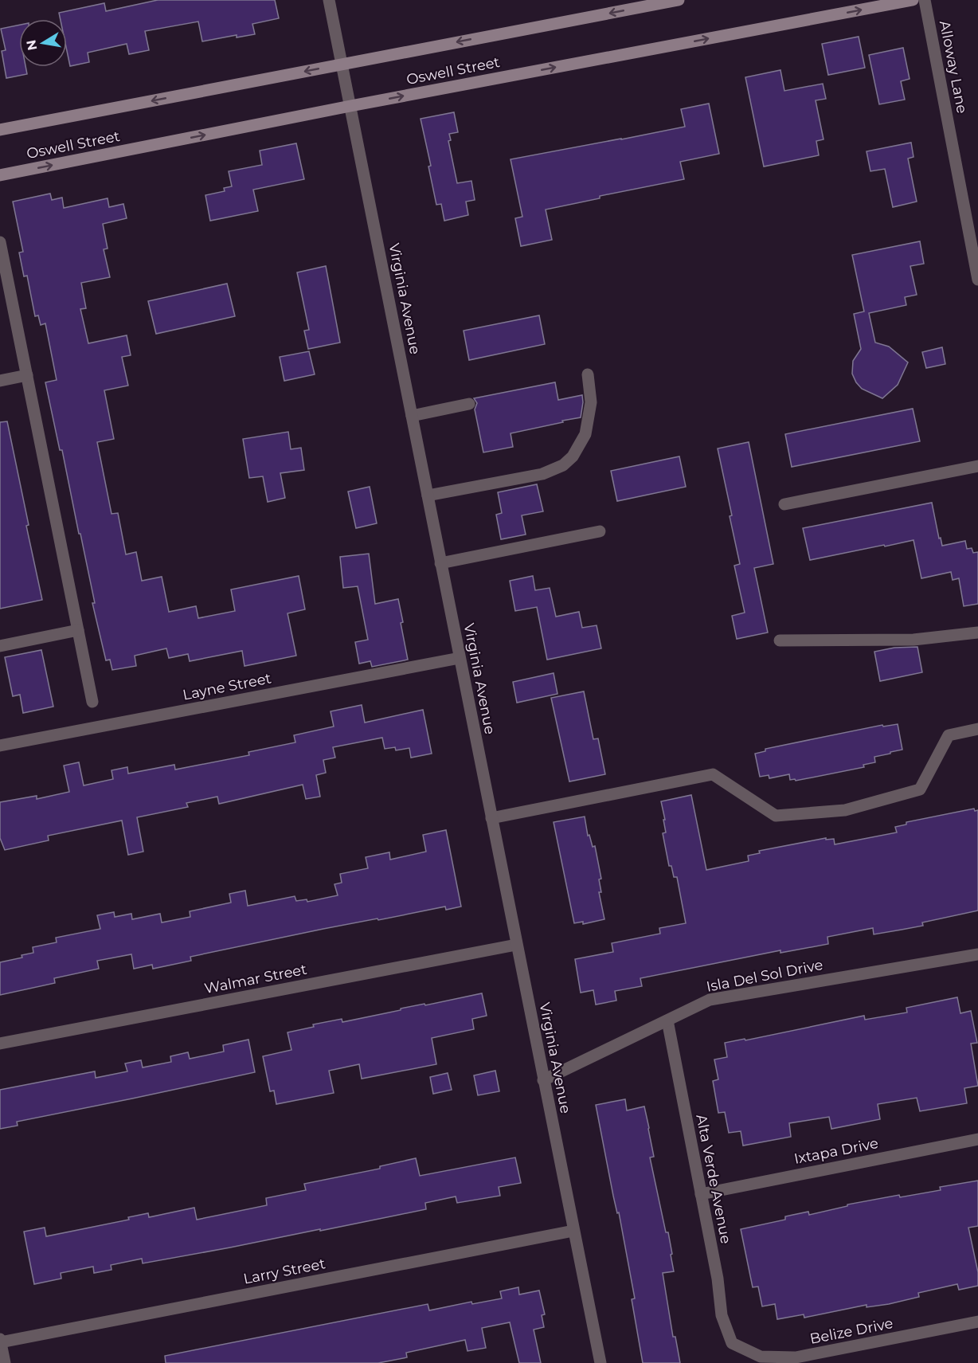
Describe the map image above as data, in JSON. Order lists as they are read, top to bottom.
{
  "streets": {
    "main road": ["Oswell Street"],
    "street": [
      "Alloway Lane",
      "Virginia Avenue",
      "Layne Street",
      "Isla Del Sol Drive",
      "Walmar Street",
      "Ixtapa Drive",
      "Alta Verde Avenue",
      "Larry Street",
      "Belize Drive"
    ]
  },
  "crossings": [
    ["Oswell Street", "Virginia Avenue"],
    ["Virginia Avenue", "Layne Street"],
    ["Virginia Avenue", "Isla Del Sol Drive"],
    ["Virginia Avenue", "Walmar Street"],
    ["Virginia Avenue", "Larry Street"],
    ["Isla Del Sol Drive", "Alta Verde Avenue"],
    ["Ixtapa Drive", "Alta Verde Avenue"],
    ["Alta Verde Avenue", "Belize Drive"]
  ],
  "north": "left"
}
